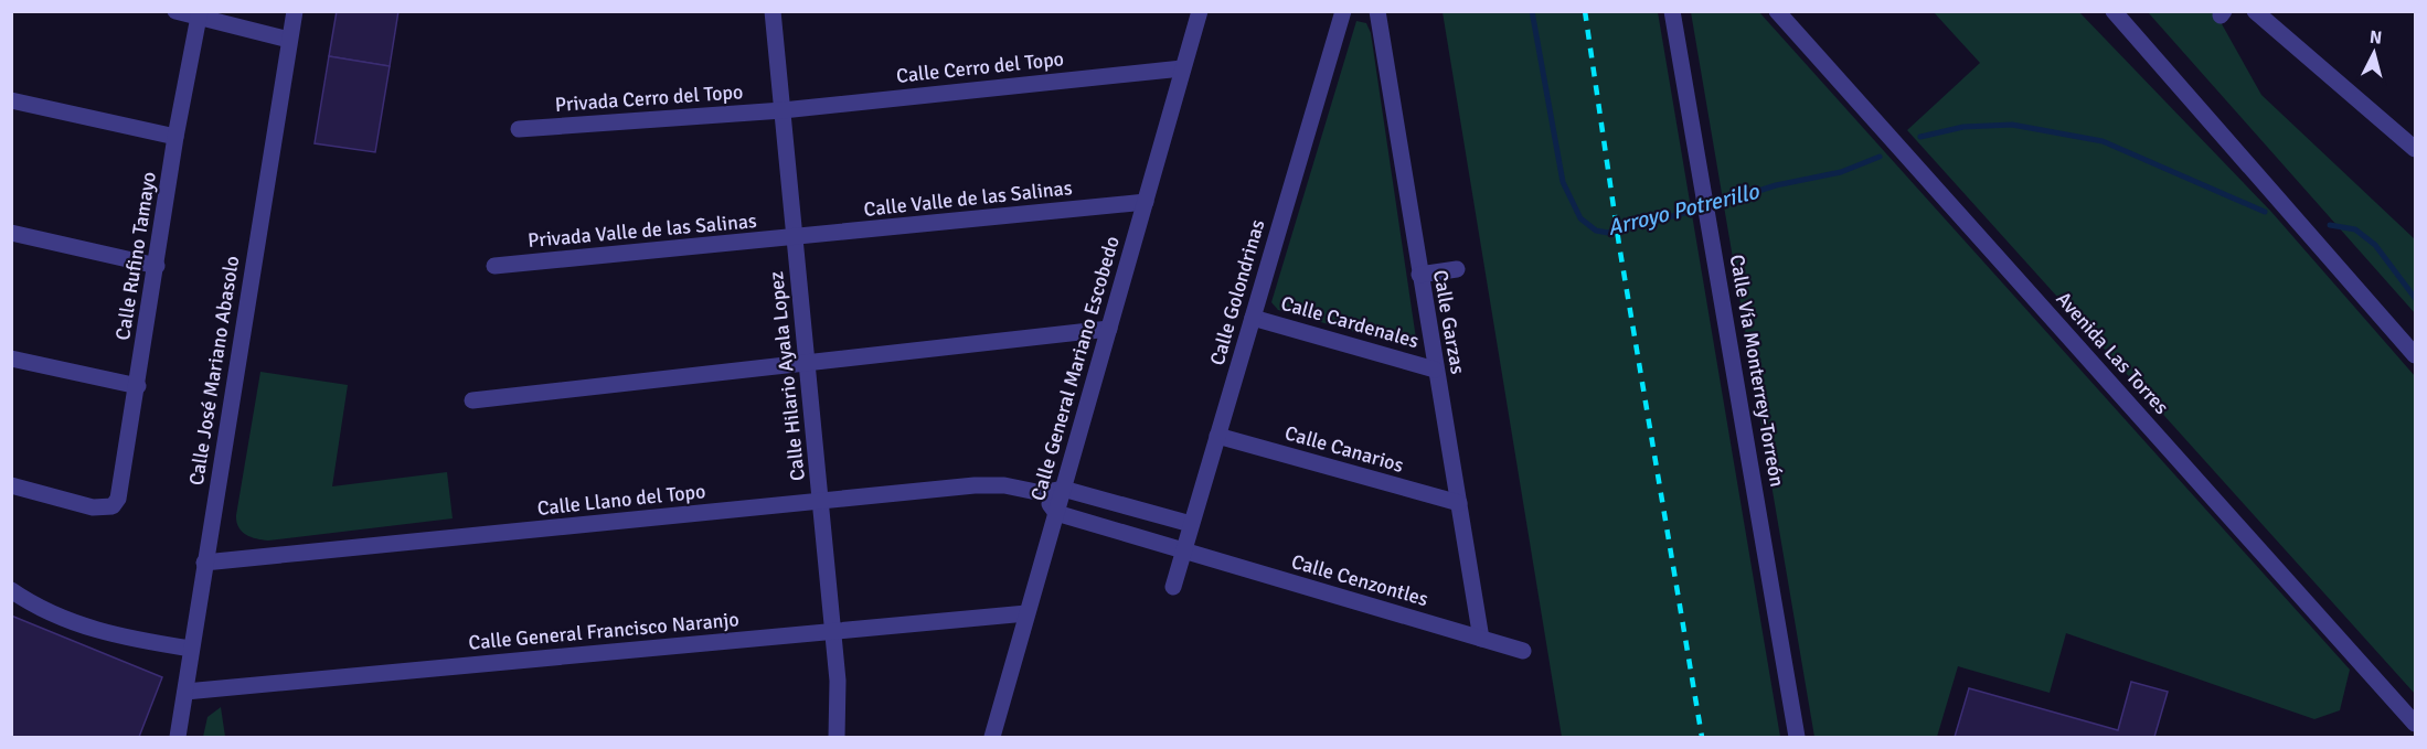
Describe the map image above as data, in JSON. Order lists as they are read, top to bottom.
{
  "streets": {
    "street": [
      "Calle Cerro del Topo",
      "Privada Cerro del Topo",
      "Calle Valle de las Salinas",
      "Privada Valle de las Salinas",
      "Calle Rufino Tamayo",
      "Calle Golondrinas",
      "Calle Cardenales",
      "Calle Garzas",
      "Avenida Las Torres",
      "Calle General Mariano Escobedo",
      "Calle José Mariano Abasolo",
      "Calle Vía Monterrey-Torreón",
      "Calle Hilario Ayala Lopez",
      "Calle Canarios",
      "Calle Llano del Topo",
      "Calle Cenzontles",
      "Calle General Francisco Naranjo"
    ]
  },
  "crossings": [
    ["Calle Cerro del Topo", "Privada Cerro del Topo"],
    ["Calle Cerro del Topo", "Calle General Mariano Escobedo"],
    ["Calle Cerro del Topo", "Calle Hilario Ayala Lopez"],
    ["Privada Cerro del Topo", "Calle Hilario Ayala Lopez"],
    ["Calle Valle de las Salinas", "Privada Valle de las Salinas"],
    ["Calle Valle de las Salinas", "Calle General Mariano Escobedo"],
    ["Calle Valle de las Salinas", "Calle Hilario Ayala Lopez"],
    ["Privada Valle de las Salinas", "Calle Hilario Ayala Lopez"],
    ["Calle Golondrinas", "Calle Cardenales"],
    ["Calle Golondrinas", "Calle Canarios"],
    ["Calle Golondrinas", "Calle Cenzontles"],
    ["Calle Cardenales", "Calle Garzas"],
    ["Calle Garzas", "Calle Canarios"],
    ["Calle Garzas", "Calle Cenzontles"],
    ["Calle General Mariano Escobedo", "Calle Llano del Topo"],
    ["Calle General Mariano Escobedo", "Calle Cenzontles"],
    ["Calle General Mariano Escobedo", "Calle General Francisco Naranjo"],
    ["Calle José Mariano Abasolo", "Calle Llano del Topo"],
    ["Calle José Mariano Abasolo", "Calle General Francisco Naranjo"],
    ["Calle Hilario Ayala Lopez", "Calle Llano del Topo"],
    ["Calle Hilario Ayala Lopez", "Calle General Francisco Naranjo"]
  ],
  "water": ["Arroyo Potrerillo"],
  "north": "top"
}
